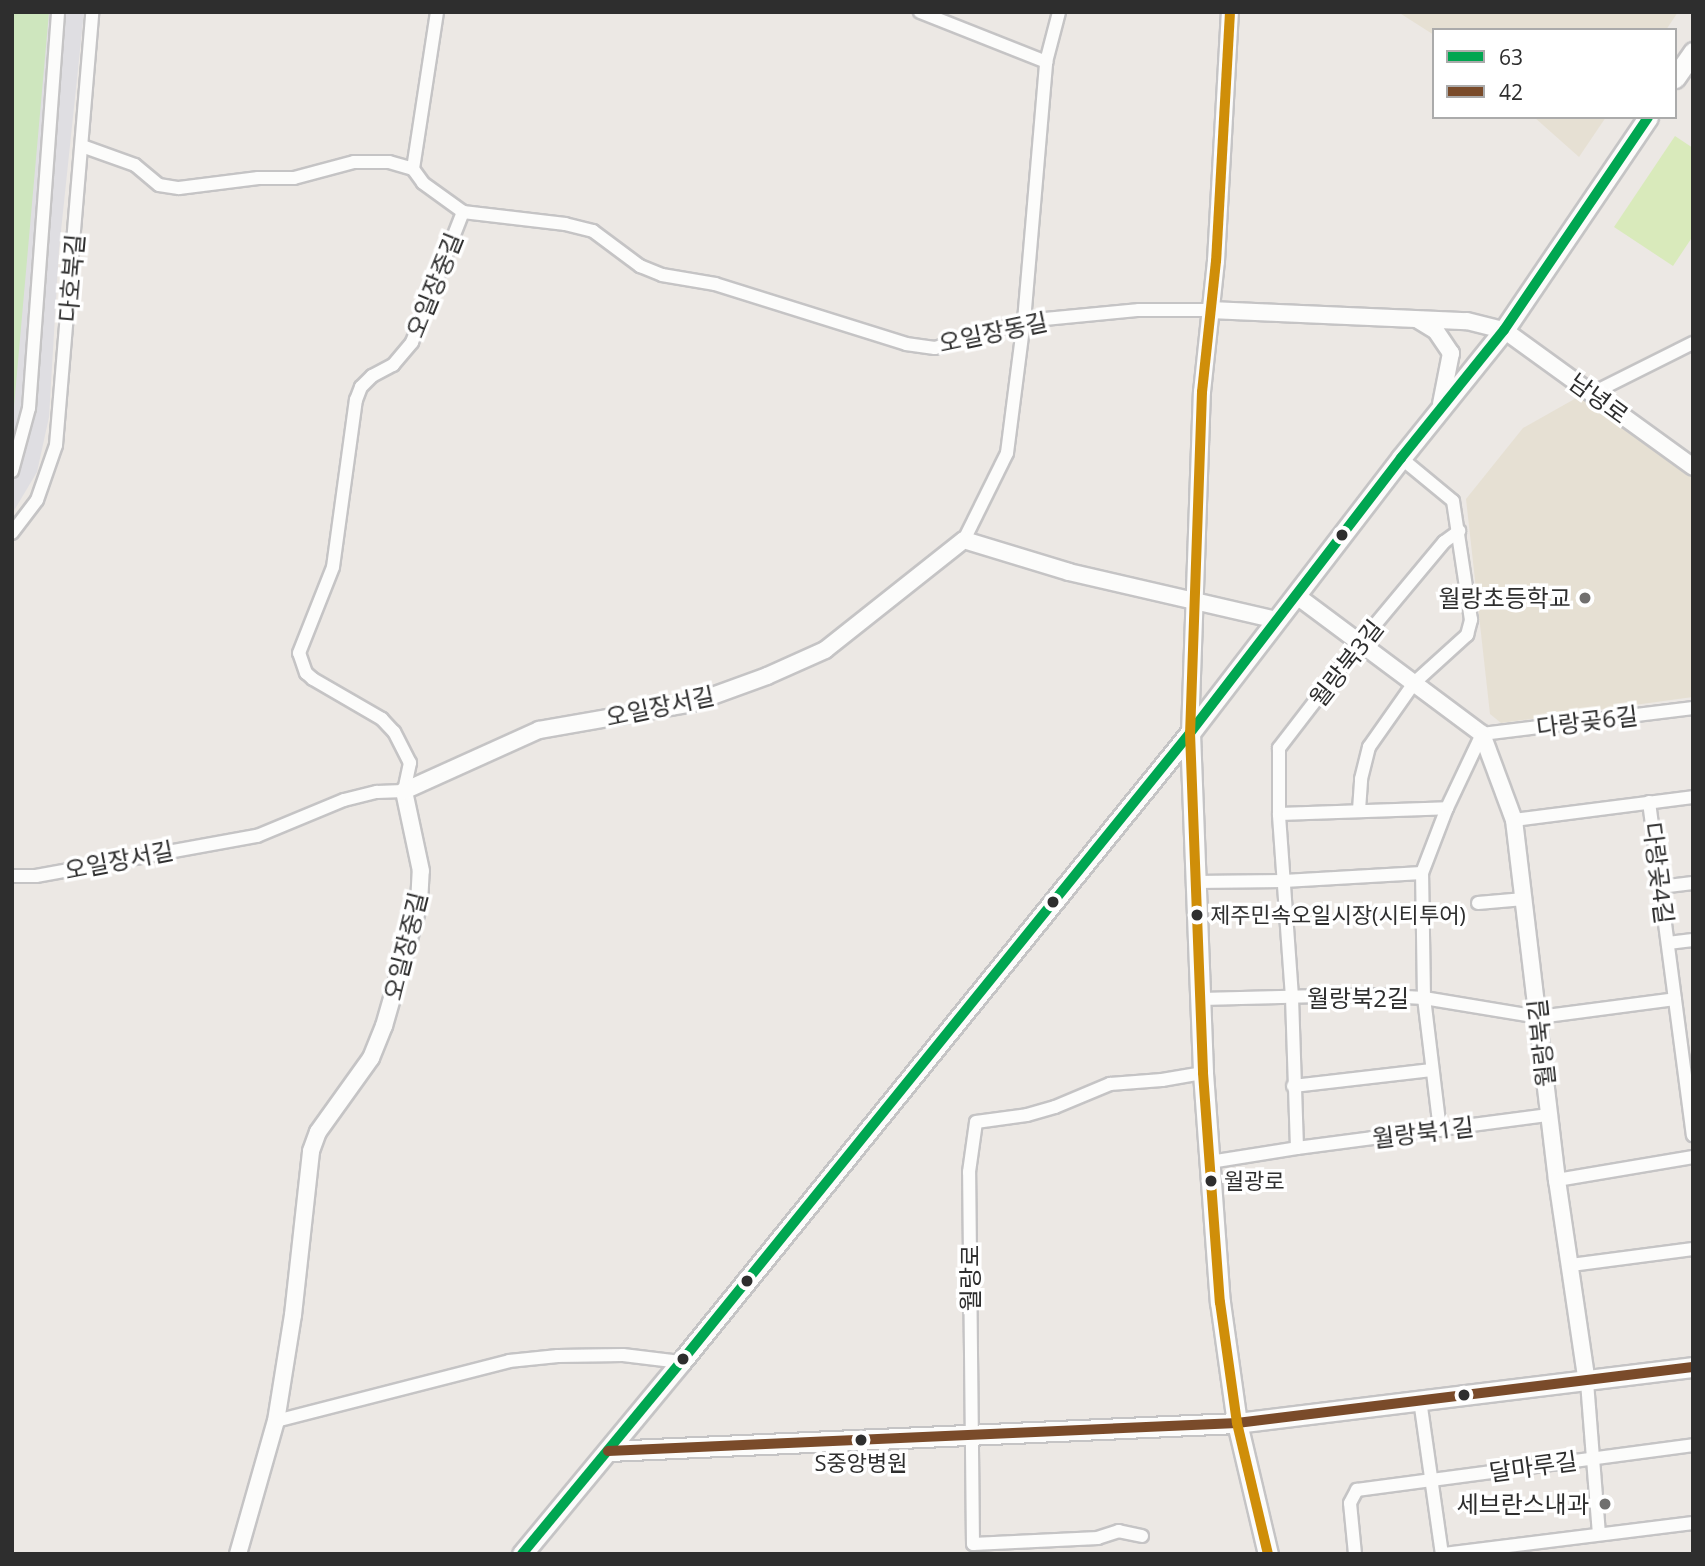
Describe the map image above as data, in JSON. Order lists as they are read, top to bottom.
{
  "streets": {
    "street": [
      "다호북길",
      "오일장중길",
      "오일장동길",
      "남녕로",
      "월랑북3길",
      "오일장서길",
      "다랑곶6길",
      "다랑곶4길",
      "월랑북2길",
      "월랑북길",
      "월랑북1길",
      "월랑로",
      "달마루길"
    ]
  },
  "crossings": [
    ["오일장중길", "오일장동길"],
    ["오일장중길", "오일장서길"],
    ["오일장동길", "남녕로"],
    ["월랑북3길", "월랑북2길"],
    ["다랑곶6길", "월랑북길"],
    ["월랑북2길", "월랑북길"],
    ["월랑북2길", "월랑북1길"],
    ["월랑북길", "월랑북1길"],
    ["월랑북길", "달마루길"]
  ],
  "places": [
    "월랑초등학교",
    "제주민속오일시장(시티투어)",
    "월광로",
    "S중앙병원",
    "세브란스내과"
  ],
  "lines": ["transit line 63", "transit line 42"],
  "legend": ["63", "42"]
}
